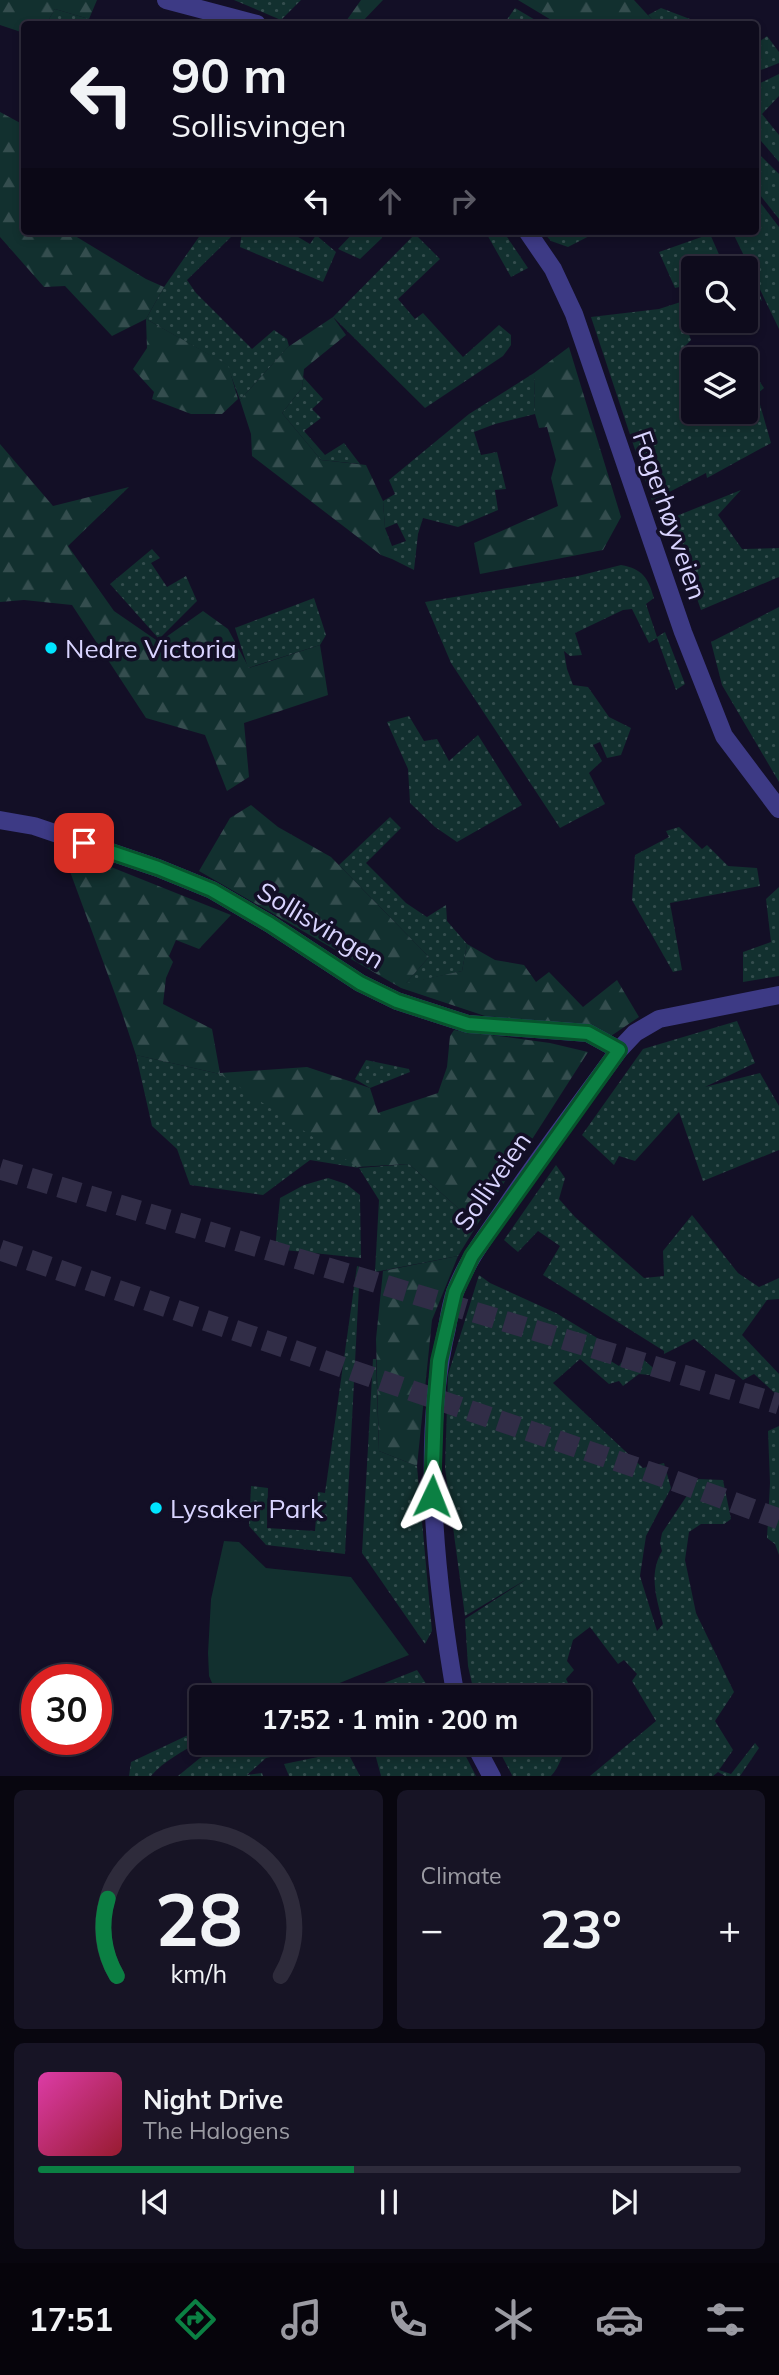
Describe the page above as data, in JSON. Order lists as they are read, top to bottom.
{
  "streets": {
    "street": ["Fagerhøyveien", "Sollisvingen", "Solliveien"]
  },
  "crossings": [
    ["Sollisvingen", "Solliveien"]
  ],
  "places": ["Nedre Victoria", "Lysaker Park"],
  "page": {
    "turn": ["90 m", "Sollisvingen"],
    "limit": "30",
    "trip": "17:52 · 1 min · 200 m",
    "tile": "Climate",
    "heat": ["−", "23°", "+"],
    "song": ["Night Drive", "The Halogens"],
    "tabs": "17:51",
    "gauge": ["28", "km/h"]
  }
}
